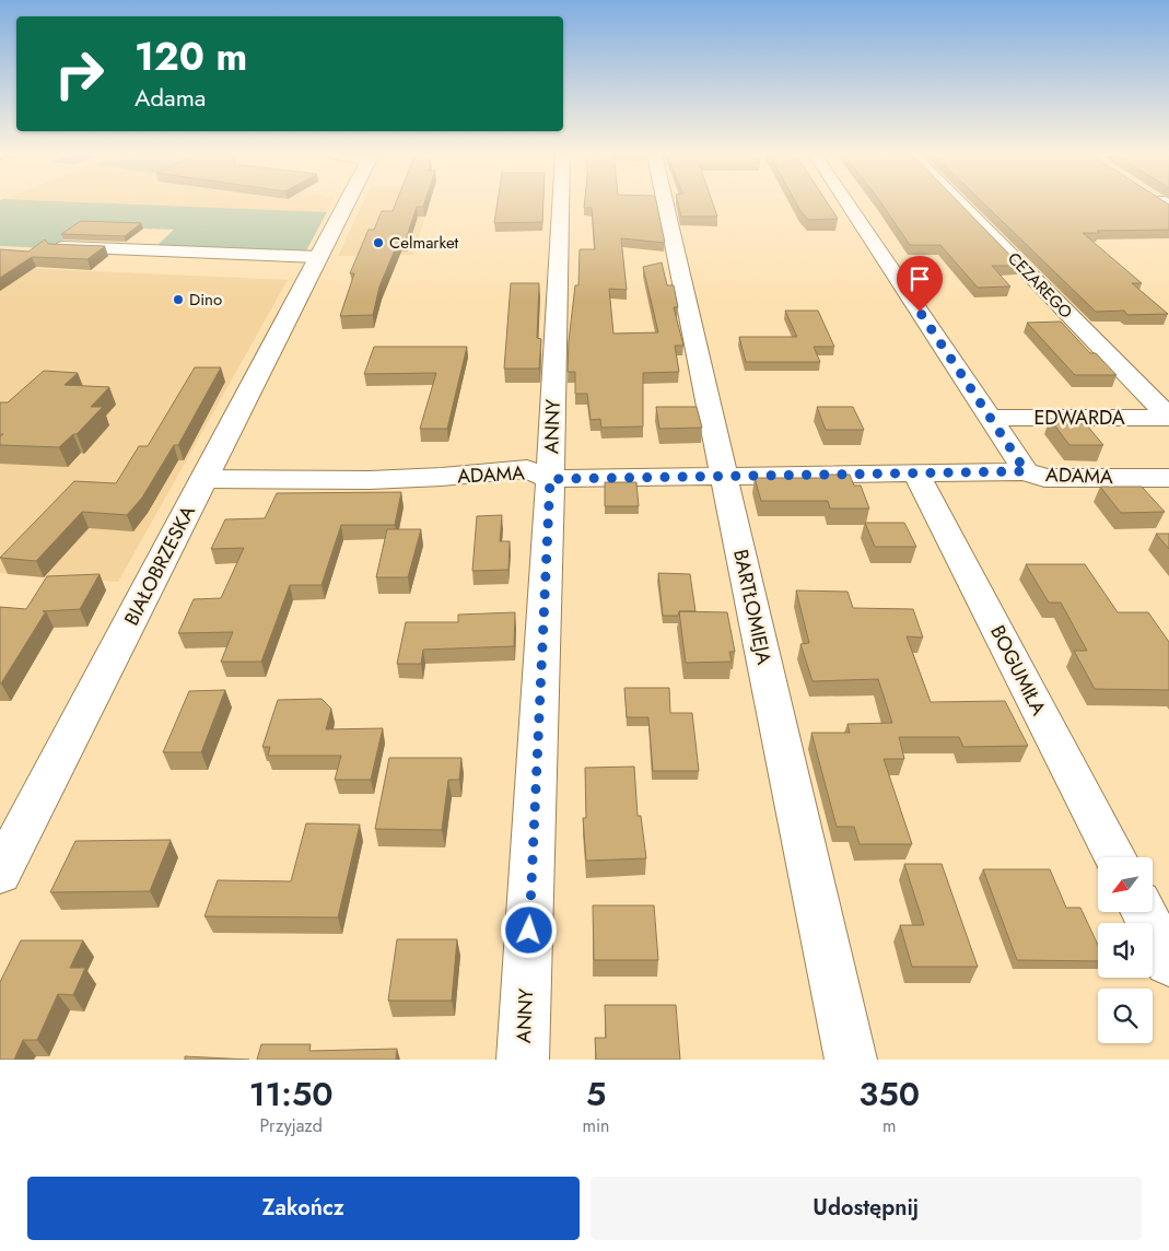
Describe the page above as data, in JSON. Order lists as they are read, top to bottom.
{
  "streets": {
    "street": [
      "CEZAREGO",
      "EDWARDA",
      "ANNY",
      "ADAMA",
      "BIAŁOBRZESKA",
      "BARTŁOMIEJA",
      "BOGUMIŁA"
    ]
  },
  "crossings": [
    ["CEZAREGO", "EDWARDA"],
    ["ANNY", "ADAMA"],
    ["ADAMA", "BIAŁOBRZESKA"],
    ["ADAMA", "BARTŁOMIEJA"],
    ["ADAMA", "BOGUMIŁA"]
  ],
  "places": ["Celmarket", "Dino"],
  "north": "bottom left",
  "page": {
    "turn": ["120 m", "Adama"],
    "eta": [
      "11:50",
      "Przyjazd",
      "5",
      "min",
      "350",
      "m"
    ],
    "buttons": ["Zakończ", "Udostępnij"]
  }
}
